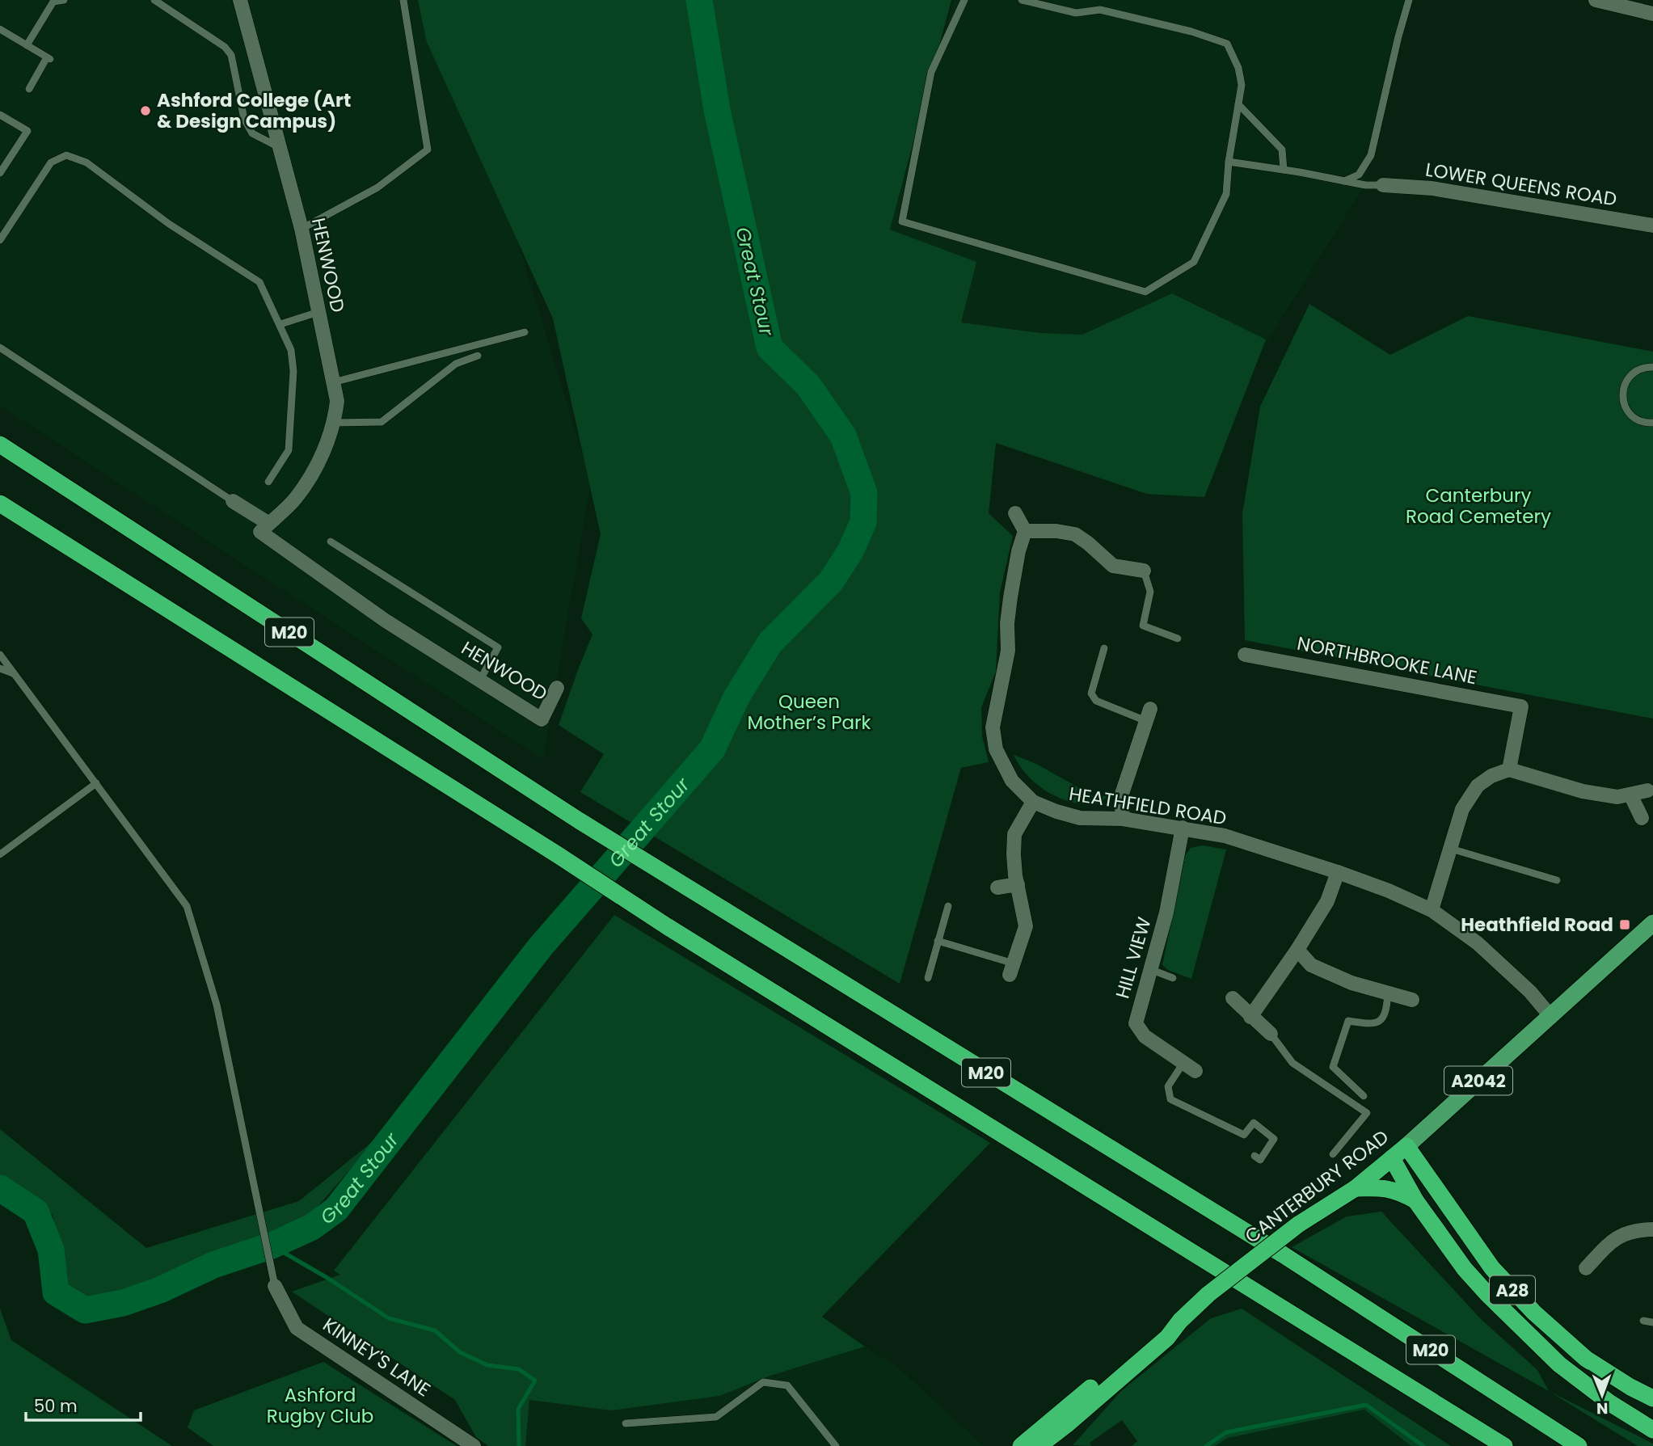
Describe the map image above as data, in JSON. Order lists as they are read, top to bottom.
{
  "streets": {
    "highway": ["M20", "CANTERBURY ROAD", "A28"],
    "main road": ["A2042"],
    "street": [
      "LOWER QUEENS ROAD",
      "HENWOOD",
      "NORTHBROOKE LANE",
      "HEATHFIELD ROAD",
      "HILL VIEW",
      "KINNEY'S LANE"
    ]
  },
  "crossings": [
    ["HEATHFIELD ROAD", "HILL VIEW"],
    ["HEATHFIELD ROAD", "CANTERBURY ROAD"],
    ["CANTERBURY ROAD", "A28"]
  ],
  "water": ["Great Stour"],
  "parks": ["Canterbury Road Cemetery", "Queen Mother’s Park", "Ashford Rugby Club"],
  "places": {
    "other": ["Ashford College (Art & Design Campus)"],
    "transit": ["Heathfield Road"]
  },
  "scale_bar": "50 m",
  "north": "bottom"
}
